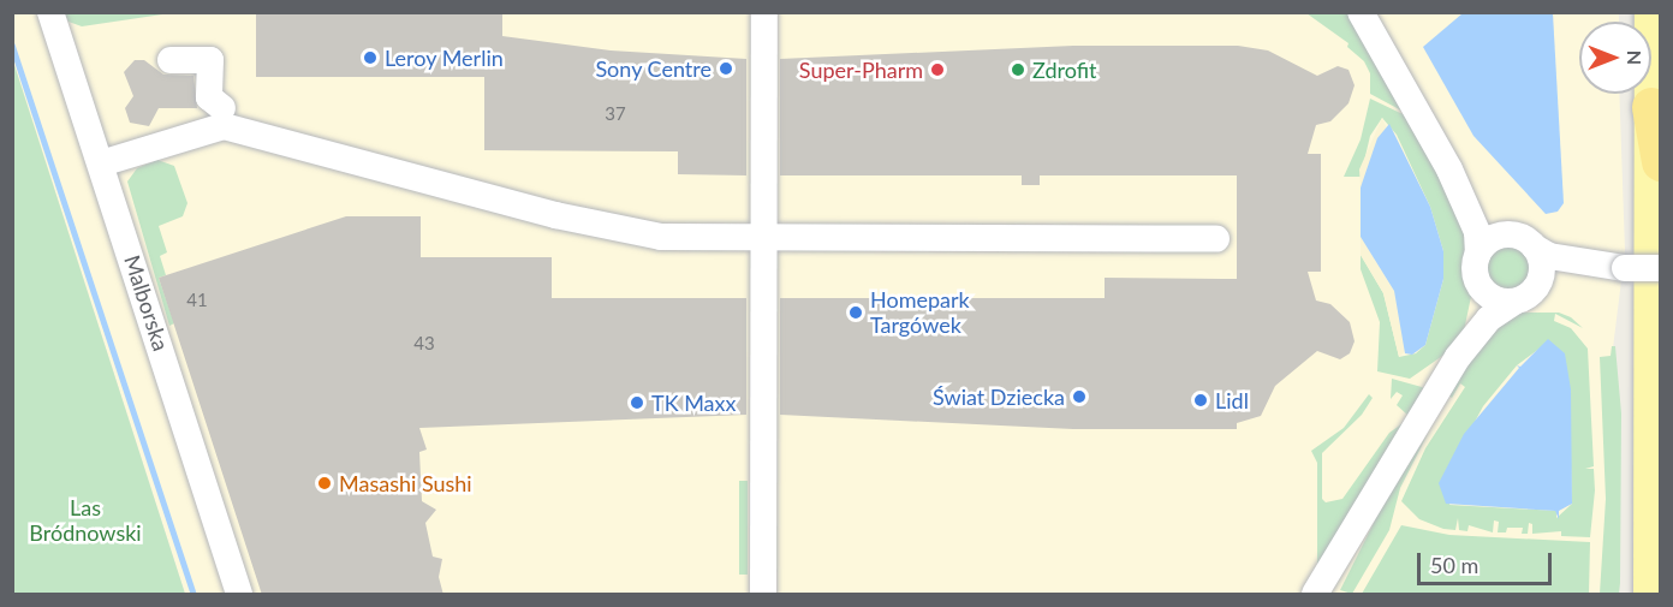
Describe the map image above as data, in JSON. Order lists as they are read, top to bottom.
{
  "streets": {
    "street": ["Malborska"]
  },
  "parks": ["Las Bródnowski"],
  "places": [
    "Leroy Merlin",
    "Sony Centre",
    "Super-Pharm",
    "Zdrofit",
    "Homepark Targówek",
    "Świat Dziecka",
    "Lidl",
    "TK Maxx",
    "Masashi Sushi"
  ],
  "house_numbers": ["37", "41", "43"],
  "scale_bar": "50 m",
  "north": "right"
}
